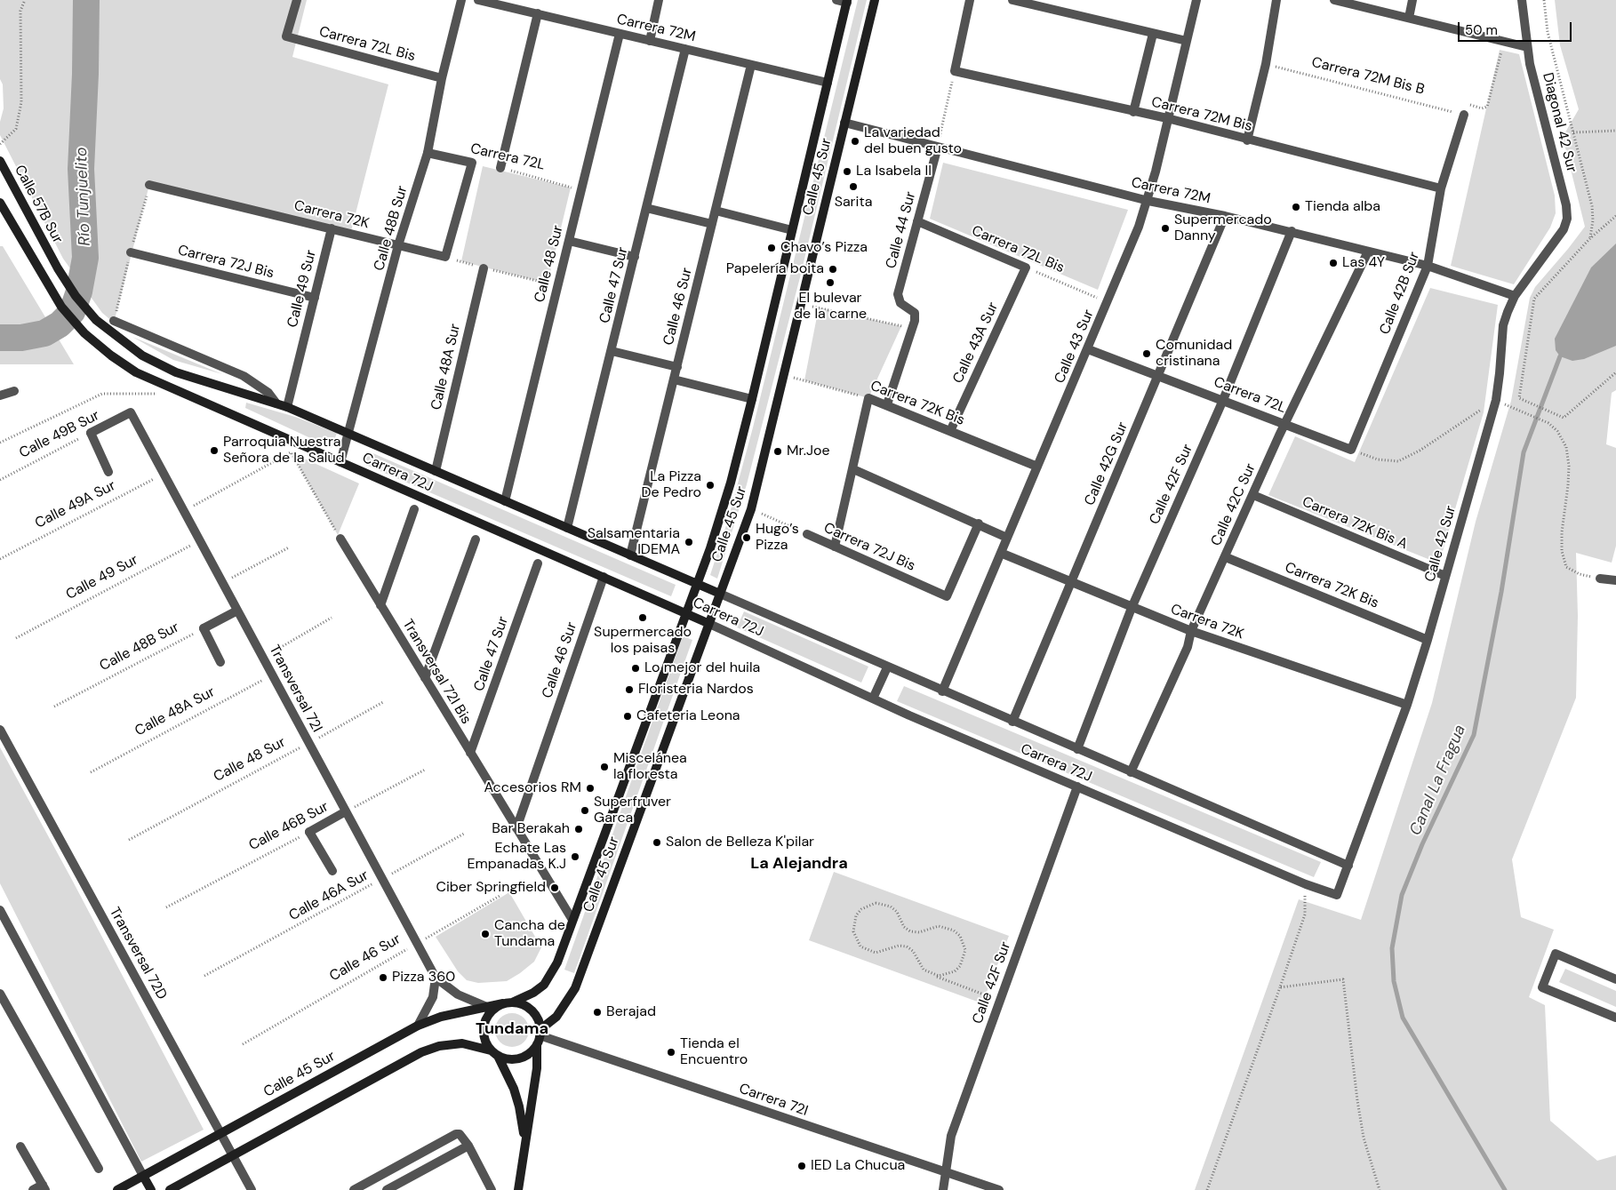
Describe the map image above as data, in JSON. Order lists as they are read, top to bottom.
{
  "streets": {
    "street": [
      "Carrera 72M",
      "Carrera 72L Bis",
      "Carrera 72M Bis",
      "Diagonal 42 Sur",
      "Carrera 72L",
      "Calle 45 Sur",
      "Calle 57B Sur",
      "Carrera 72K",
      "Calle 48B Sur",
      "Calle 44 Sur",
      "Carrera 72J Bis",
      "Calle 48 Sur",
      "Calle 47 Sur",
      "Calle 49 Sur",
      "Calle 42B Sur",
      "Calle 46 Sur",
      "Calle 43A Sur",
      "Calle 43 Sur",
      "Calle 48A Sur",
      "Carrera 72K Bis",
      "Calle 49B Sur",
      "Calle 42G Sur",
      "Carrera 72J",
      "Calle 42F Sur",
      "Calle 42C Sur",
      "Carrera 72K Bis A",
      "Calle 42 Sur",
      "Transversal 72I Bis",
      "Transversal 72I",
      "Calle 46B Sur",
      "Transversal 72D",
      "Carrera 72I"
    ],
    "path": ["Carrera 72M Bis B", "Calle 49A Sur", "Calle 46A Sur"]
  },
  "crossings": [
    ["Carrera 72M", "Calle 45 Sur"],
    ["Carrera 72M", "Calle 44 Sur"],
    ["Carrera 72M", "Calle 48 Sur"],
    ["Carrera 72M", "Calle 47 Sur"],
    ["Carrera 72M", "Calle 42B Sur"],
    ["Carrera 72M", "Calle 46 Sur"],
    ["Carrera 72M", "Calle 43 Sur"],
    ["Carrera 72M", "Calle 42G Sur"],
    ["Carrera 72M", "Calle 42F Sur"],
    ["Carrera 72M", "Calle 42C Sur"],
    ["Carrera 72M", "Calle 42 Sur"],
    ["Carrera 72L Bis", "Calle 48B Sur"],
    ["Carrera 72L Bis", "Calle 44 Sur"],
    ["Carrera 72L Bis", "Calle 43A Sur"],
    ["Carrera 72L Bis", "Calle 43 Sur"],
    ["Carrera 72M Bis B", "Calle 42B Sur"],
    ["Carrera 72M Bis", "Calle 42B Sur"],
    ["Carrera 72M Bis", "Calle 43 Sur"],
    ["Diagonal 42 Sur", "Calle 42 Sur"],
    ["Carrera 72L", "Carrera 72K"],
    ["Carrera 72L", "Calle 48B Sur"],
    ["Carrera 72L", "Calle 48 Sur"],
    ["Carrera 72L", "Calle 42B Sur"],
    ["Carrera 72L", "Calle 43 Sur"],
    ["Carrera 72L", "Calle 42G Sur"],
    ["Carrera 72L", "Calle 42F Sur"],
    ["Carrera 72L", "Calle 42C Sur"],
    ["Calle 45 Sur", "Carrera 72J Bis"],
    ["Calle 45 Sur", "Carrera 72K Bis"],
    ["Calle 45 Sur", "Carrera 72J"],
    ["Calle 45 Sur", "Transversal 72I Bis"],
    ["Calle 45 Sur", "Transversal 72I"],
    ["Calle 45 Sur", "Transversal 72D"],
    ["Calle 45 Sur", "Carrera 72I"],
    ["Calle 57B Sur", "Carrera 72J"],
    ["Carrera 72K", "Calle 48B Sur"],
    ["Carrera 72K", "Calle 49 Sur"],
    ["Carrera 72K", "Calle 43 Sur"],
    ["Carrera 72K", "Calle 42G Sur"],
    ["Carrera 72K", "Calle 42F Sur"],
    ["Carrera 72K", "Calle 42C Sur"],
    ["Carrera 72K", "Calle 42 Sur"],
    ["Calle 48B Sur", "Carrera 72J"],
    ["Calle 44 Sur", "Carrera 72K Bis"],
    ["Carrera 72J Bis", "Calle 49 Sur"],
    ["Calle 48 Sur", "Carrera 72J"],
    ["Calle 48 Sur", "Transversal 72I"],
    ["Calle 47 Sur", "Carrera 72J"],
    ["Calle 47 Sur", "Transversal 72I Bis"],
    ["Calle 49 Sur", "Carrera 72J"],
    ["Calle 49 Sur", "Transversal 72I"],
    ["Calle 46 Sur", "Carrera 72J"],
    ["Calle 46 Sur", "Transversal 72I Bis"],
    ["Calle 46 Sur", "Transversal 72I"],
    ["Calle 43A Sur", "Carrera 72K Bis"],
    ["Calle 43 Sur", "Carrera 72K Bis"],
    ["Calle 43 Sur", "Carrera 72J"],
    ["Calle 48A Sur", "Carrera 72J"],
    ["Calle 48A Sur", "Transversal 72I"],
    ["Carrera 72K Bis", "Calle 42C Sur"],
    ["Carrera 72K Bis", "Calle 42 Sur"],
    ["Calle 49B Sur", "Transversal 72I"],
    ["Calle 42G Sur", "Carrera 72J"],
    ["Carrera 72J", "Calle 42F Sur"],
    ["Carrera 72J", "Calle 42C Sur"],
    ["Carrera 72J", "Calle 42 Sur"],
    ["Calle 42F Sur", "Carrera 72I"],
    ["Calle 49A Sur", "Transversal 72I"],
    ["Calle 42C Sur", "Carrera 72K Bis A"],
    ["Carrera 72K Bis A", "Calle 42 Sur"],
    ["Transversal 72I", "Calle 46B Sur"],
    ["Transversal 72I", "Calle 46A Sur"]
  ],
  "districts": ["La Alejandra", "Tundama"],
  "water": ["Río Tunjuelito", "Canal La Fragua"],
  "places": [
    "La variedad del buen gusto",
    "La Isabela II",
    "Sarita",
    "Tienda alba",
    "Supermercado Danny",
    "Chavo’s Pizza",
    "Las 4Y",
    "Papelería boita",
    "El bulevar de la carne",
    "Comunidad cristinana",
    "Parroquia Nuestra Señora de la Salud",
    "Mr.Joe",
    "La Pizza De Pedro",
    "Hugo’s Pizza",
    "Salsamentaria IDEMA",
    "Supermercado los paisas",
    "Lo mejor del huila",
    "Floristeria Nardos",
    "Cafeteria Leona",
    "Miscelánea la floresta",
    "Accesorios RM",
    "Superfruver Garca",
    "Bar Berakah",
    "Salon de Belleza K'pilar",
    "Echate Las Empanadas K.J",
    "Ciber Springfield",
    "Cancha de Tundama",
    "Pizza 360",
    "Berajad",
    "Tienda el Encuentro",
    "IED La Chucua"
  ],
  "scale_bar": "50 m"
}
